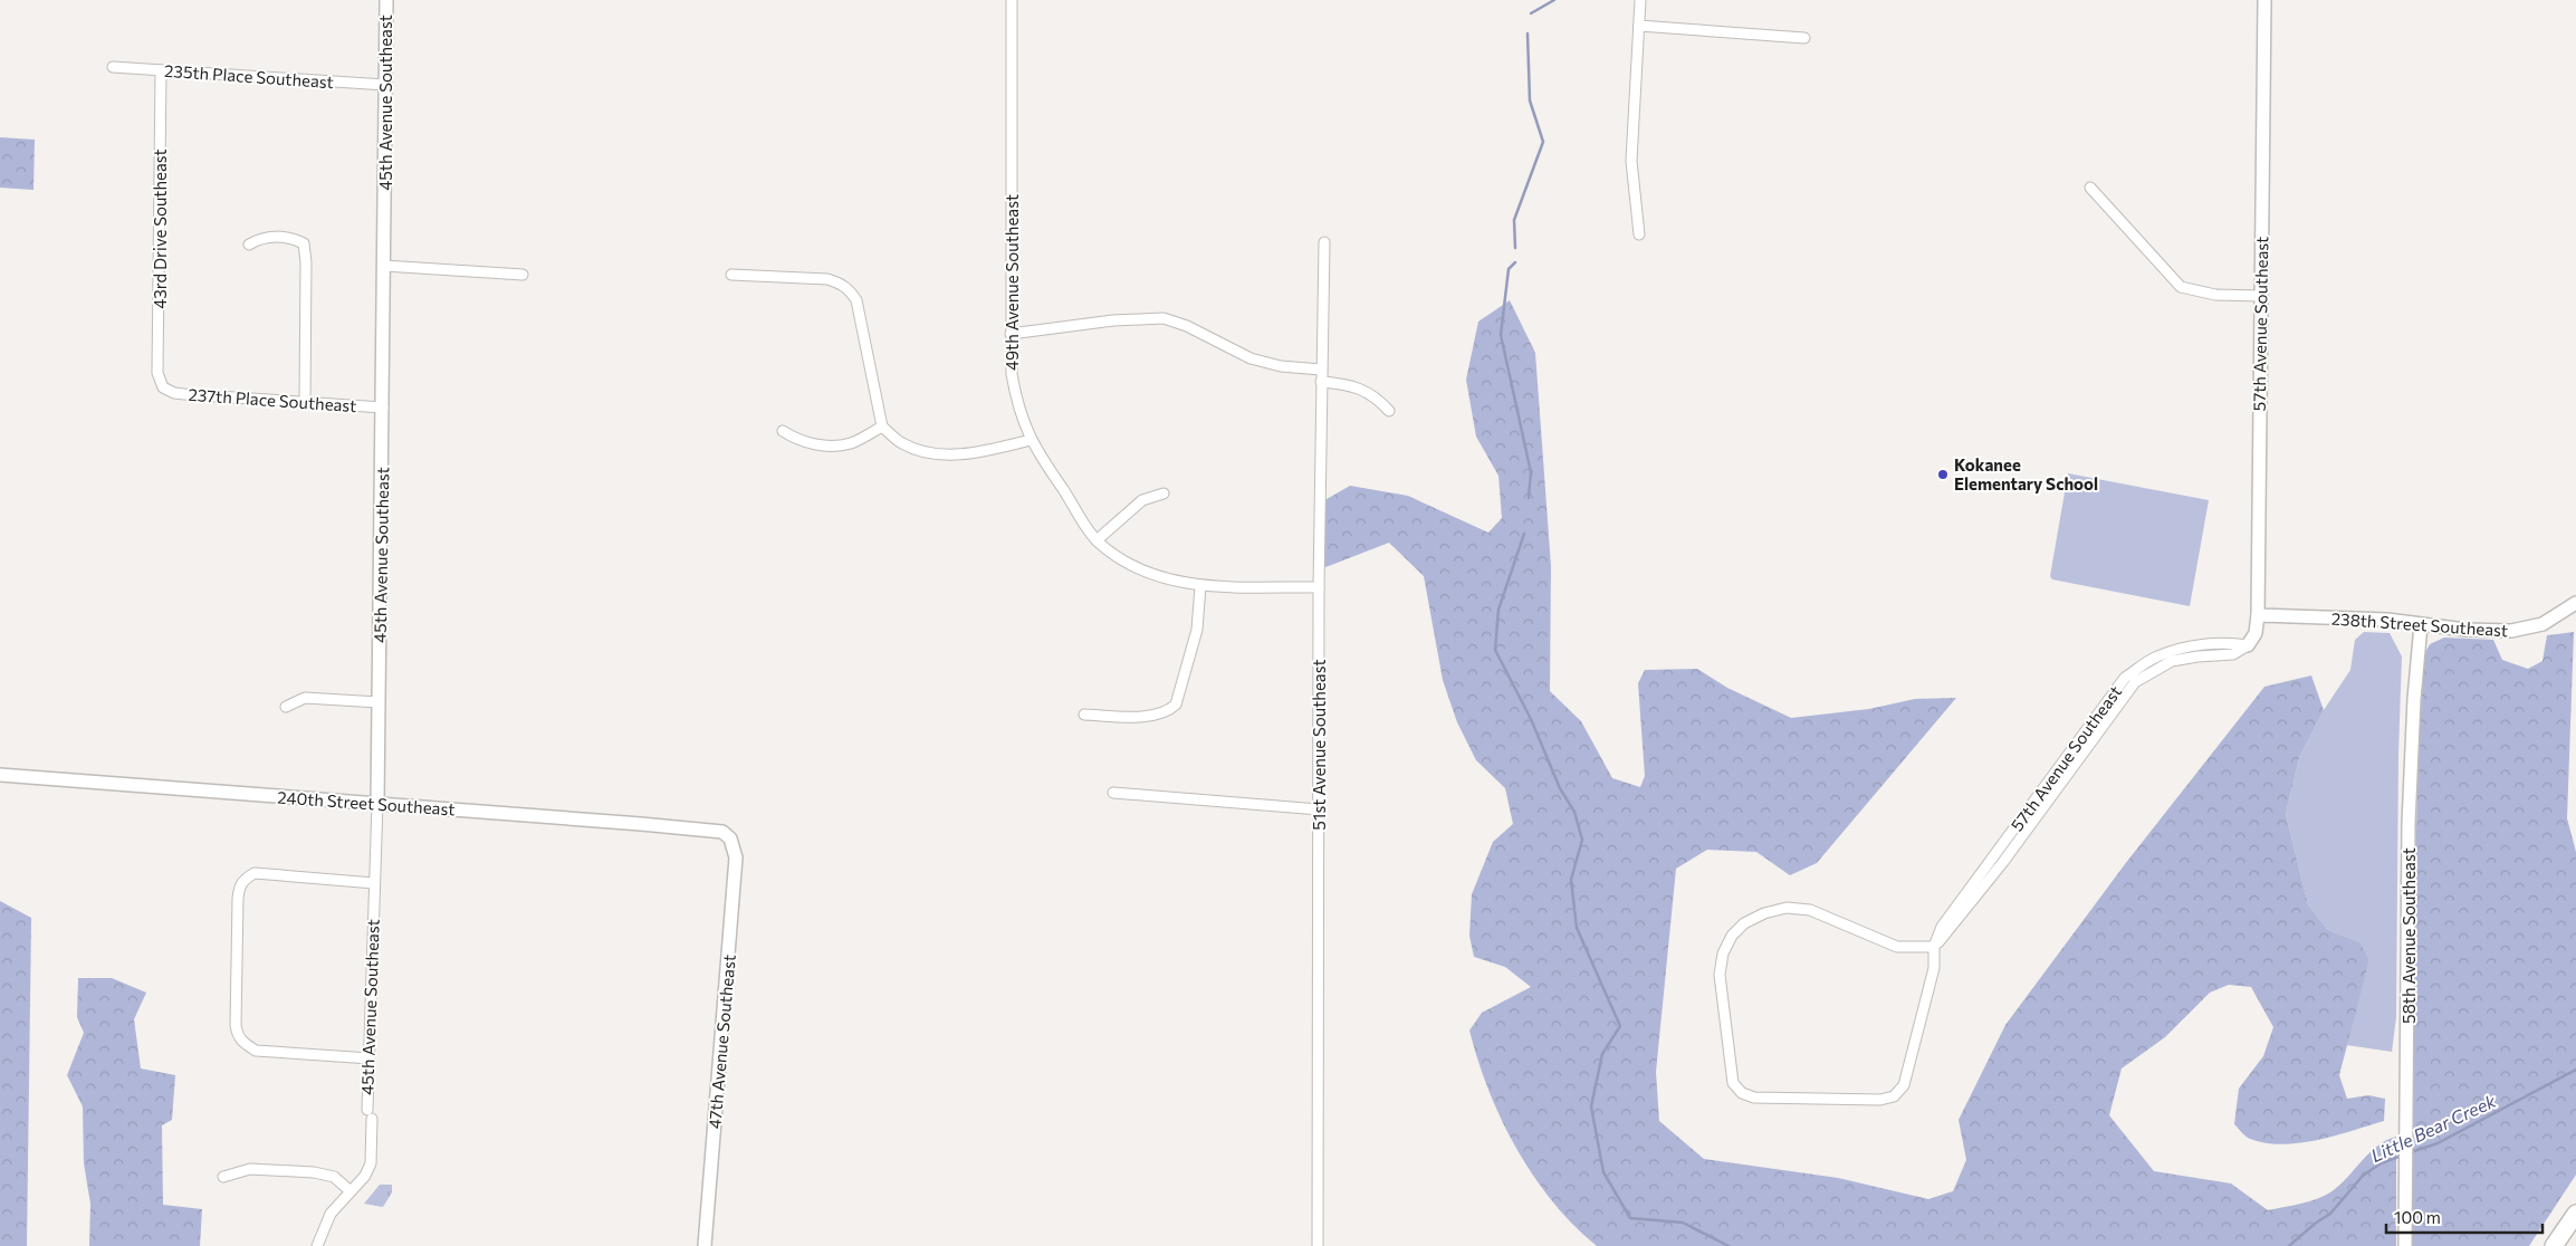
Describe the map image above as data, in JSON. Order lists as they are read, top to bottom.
{
  "streets": {
    "street": [
      "235th Place Southeast",
      "45th Avenue Southeast",
      "43rd Drive Southeast",
      "49th Avenue Southeast",
      "57th Avenue Southeast",
      "237th Place Southeast",
      "238th Street Southeast",
      "51st Avenue Southeast",
      "240th Street Southeast",
      "58th Avenue Southeast",
      "47th Avenue Southeast"
    ]
  },
  "crossings": [
    ["235th Place Southeast", "45th Avenue Southeast"],
    ["235th Place Southeast", "43rd Drive Southeast"],
    ["45th Avenue Southeast", "237th Place Southeast"],
    ["45th Avenue Southeast", "240th Street Southeast"],
    ["43rd Drive Southeast", "237th Place Southeast"],
    ["57th Avenue Southeast", "238th Street Southeast"],
    ["238th Street Southeast", "58th Avenue Southeast"],
    ["240th Street Southeast", "47th Avenue Southeast"]
  ],
  "water": ["Little Bear Creek"],
  "places": ["Kokanee Elementary School"],
  "scale_bar": "100 m"
}
